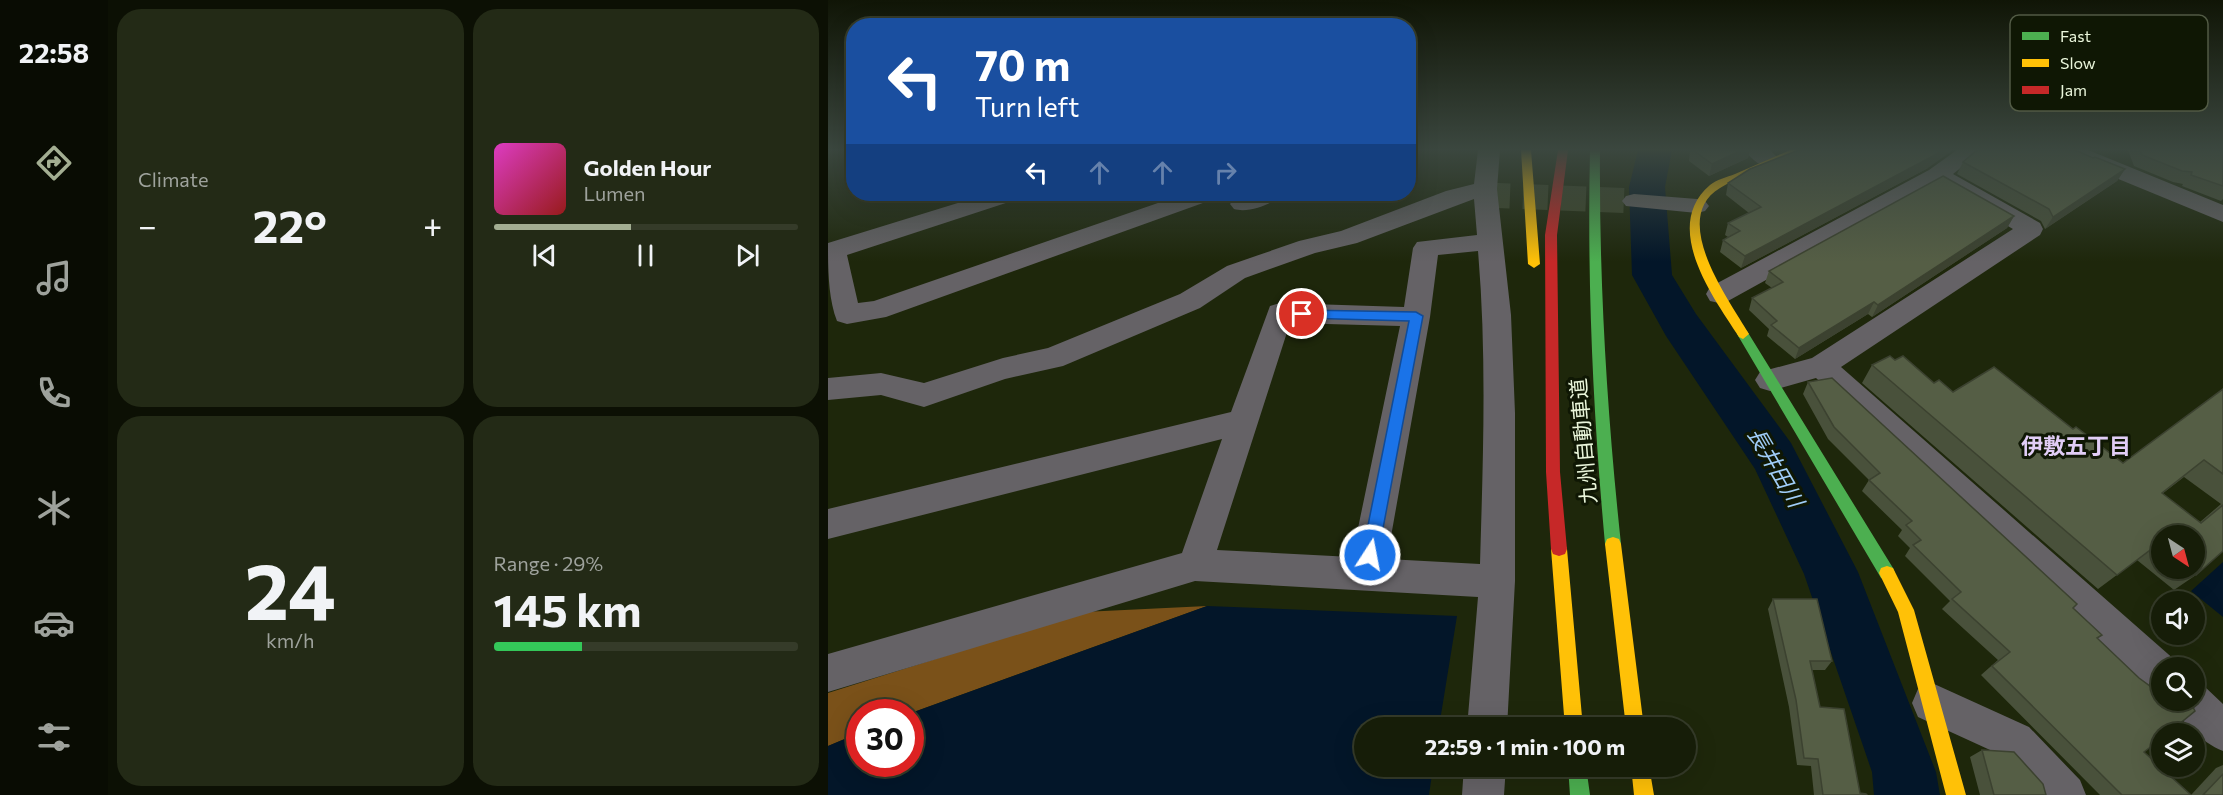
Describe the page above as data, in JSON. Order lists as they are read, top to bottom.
{
  "streets": {
    "main road": ["九州自動車道"]
  },
  "districts": ["伊敷五丁目"],
  "water": ["長井田川"],
  "legend": ["Fast", "Slow", "Jam"],
  "north": "bottom right",
  "page": {
    "tabs": "22:58",
    "tile": [
      "Climate",
      ["24", "km/h"],
      ["Range · 29%", "145 km"]
    ],
    "turn": ["70 m", "Turn left"],
    "song": ["Golden Hour", "Lumen"],
    "heat": ["−", "22°", "+"],
    "limit": "30",
    "trip": "22:59 · 1 min · 100 m"
  }
}
